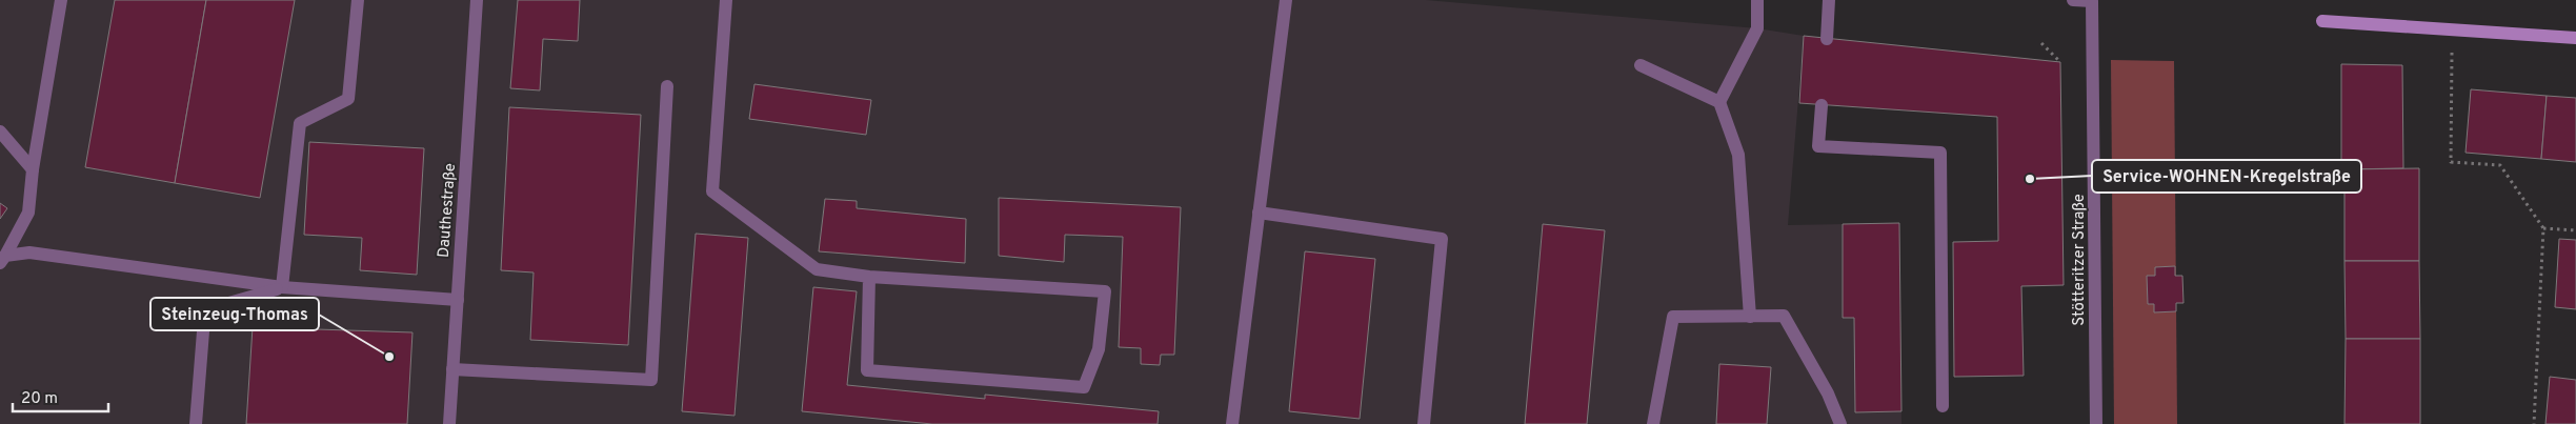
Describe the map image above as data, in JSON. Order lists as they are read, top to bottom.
{
  "streets": {
    "street": ["Dauthestraße", "Stötteritzer Straße"]
  },
  "places": ["Service-WOHNEN-Kregelstraße", "Steinzeug-Thomas"],
  "scale_bar": "20 m"
}
